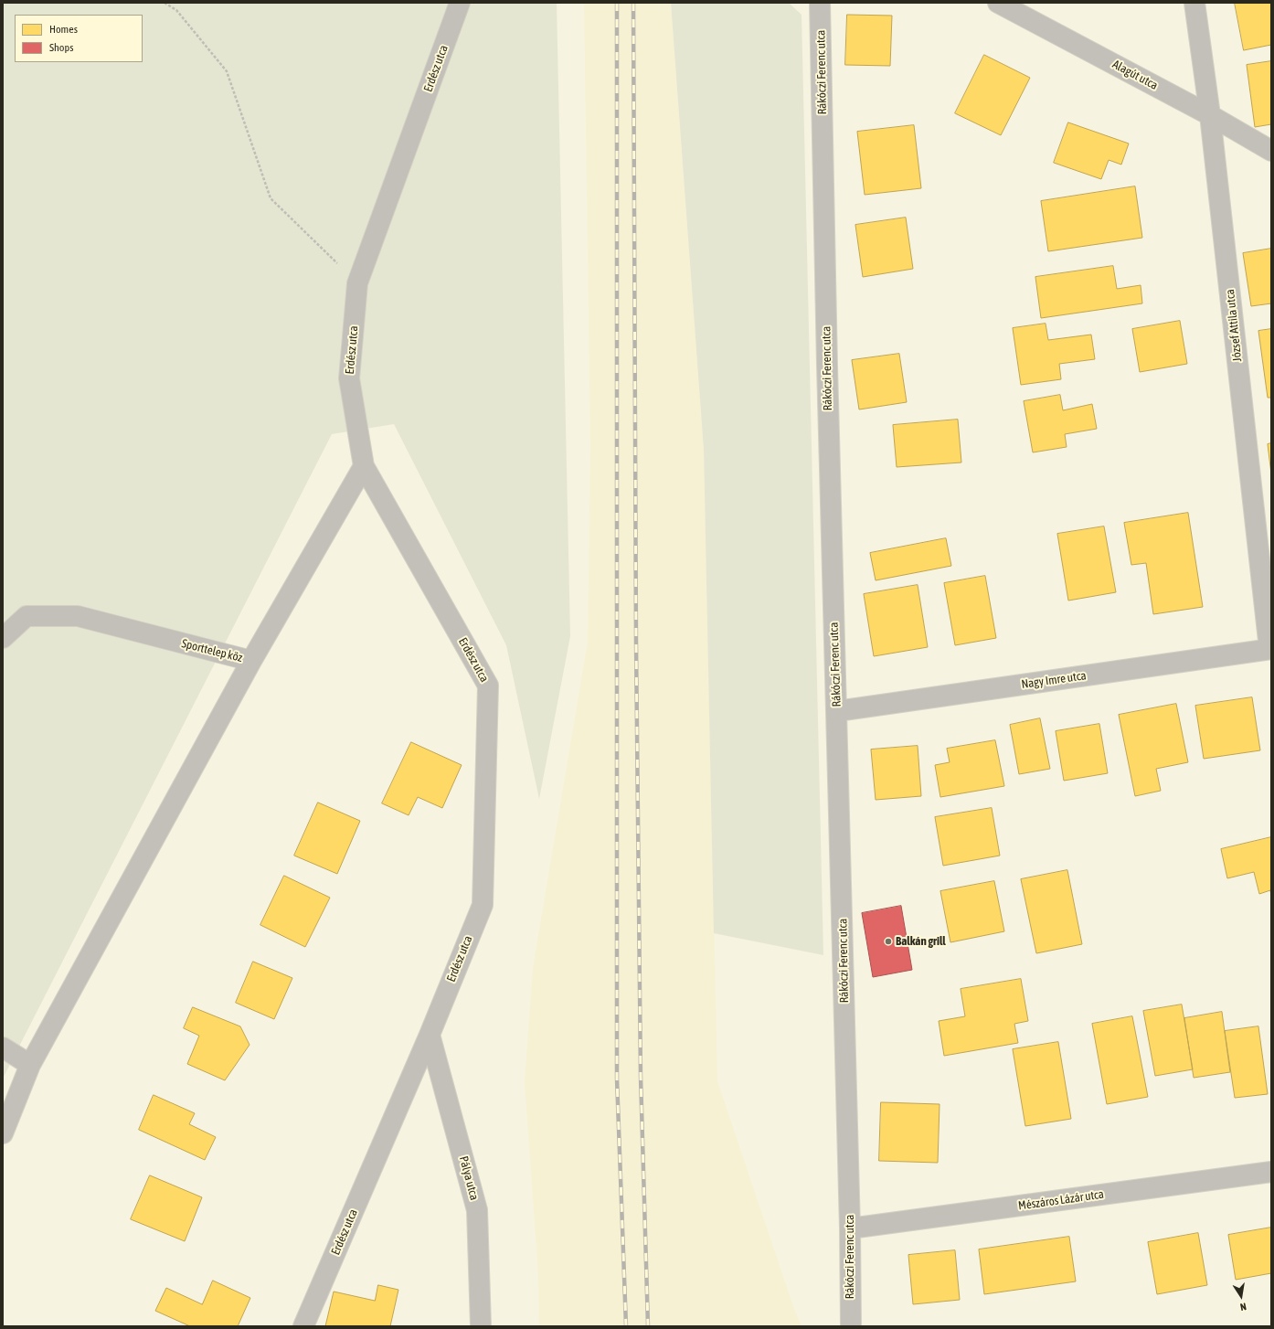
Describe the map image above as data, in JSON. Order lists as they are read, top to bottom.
{
  "streets": {
    "street": [
      "Erdész utca",
      "Rákóczi Ferenc utca",
      "Alagút utca",
      "József Attila utca",
      "Sporttelep köz",
      "Nagy Imre utca",
      "Pálya utca",
      "Mészáros Lázár utca"
    ]
  },
  "crossings": [
    ["Erdész utca", "Sporttelep köz"],
    ["Erdész utca", "Pálya utca"],
    ["Rákóczi Ferenc utca", "Nagy Imre utca"],
    ["Rákóczi Ferenc utca", "Mészáros Lázár utca"],
    ["Alagút utca", "József Attila utca"],
    ["József Attila utca", "Nagy Imre utca"]
  ],
  "places": ["Balkán grill"],
  "legend": ["Homes", "Shops"],
  "north": "bottom"
}
